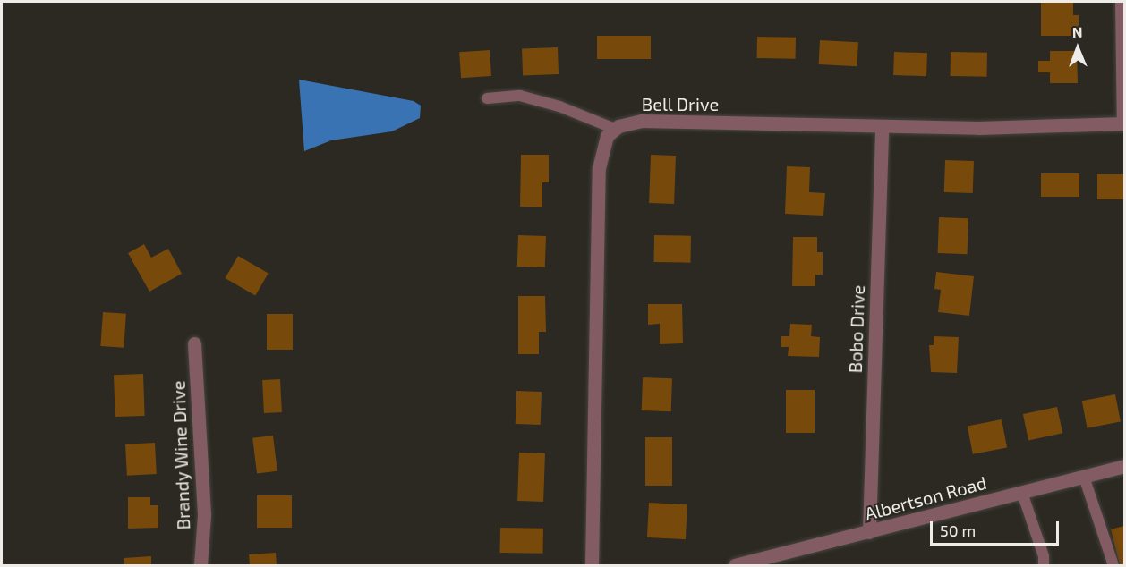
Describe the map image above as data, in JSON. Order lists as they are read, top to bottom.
{
  "streets": {
    "street": [
      "Bell Drive",
      "Bobo Drive",
      "Brandy Wine Drive",
      "Albertson Road"
    ]
  },
  "crossings": [
    ["Bell Drive", "Bobo Drive"],
    ["Bobo Drive", "Albertson Road"]
  ],
  "scale_bar": "50 m",
  "north": "top"
}
